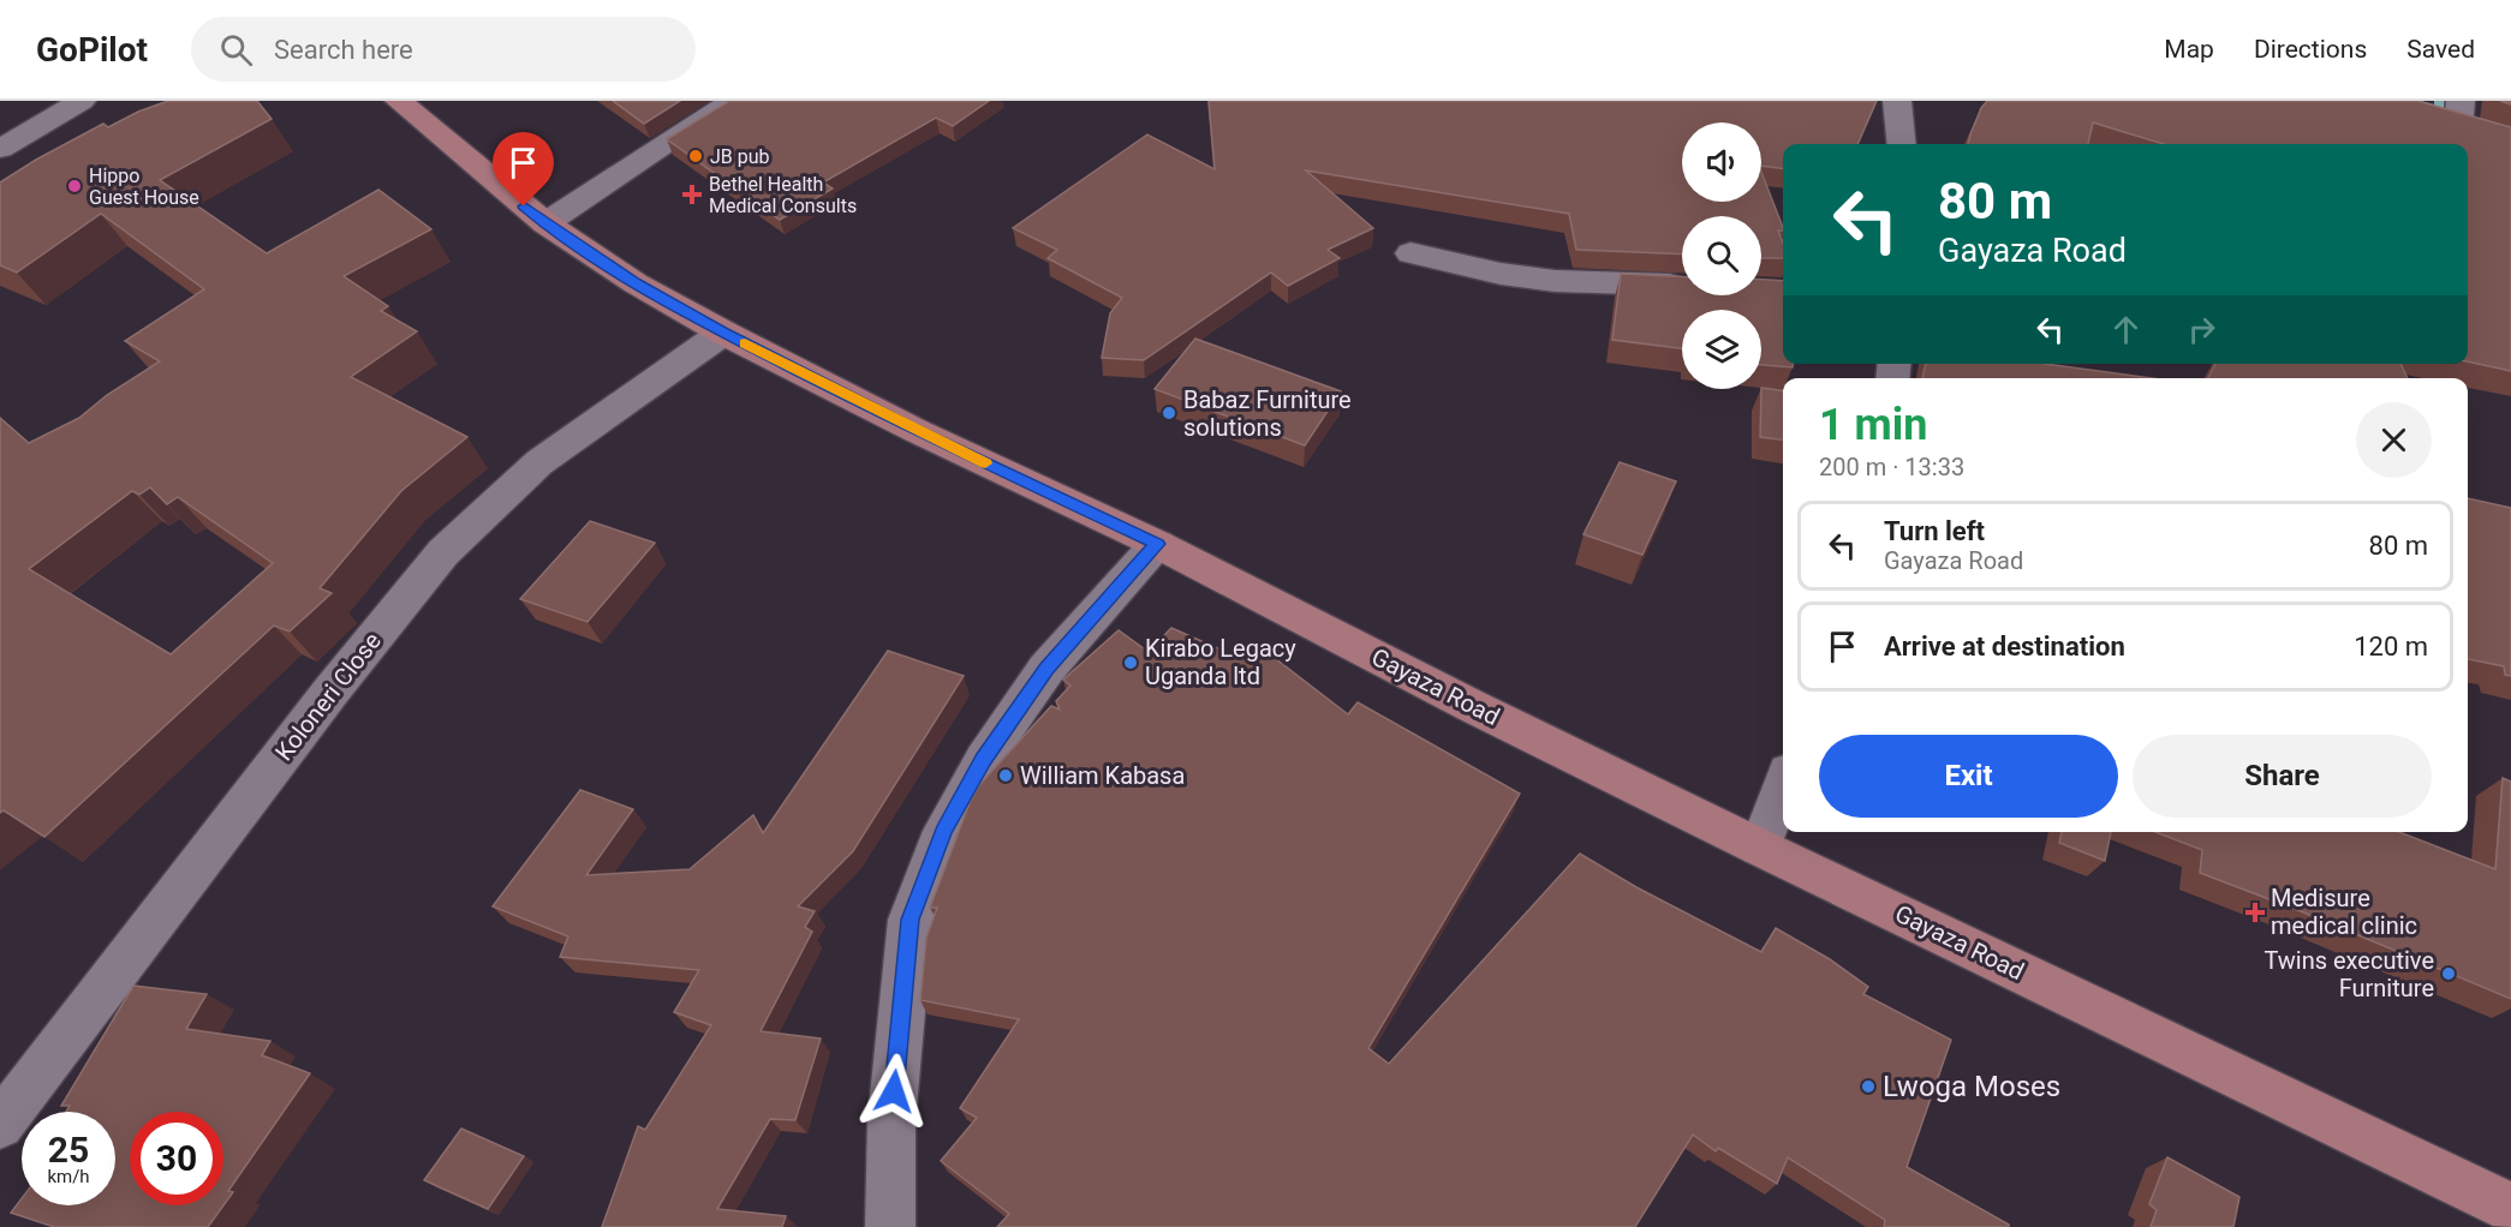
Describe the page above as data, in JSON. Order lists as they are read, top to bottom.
{
  "streets": {
    "main road": ["Gayaza Road"],
    "street": ["Koloneri Close"]
  },
  "crossings": [
    ["Gayaza Road", "Koloneri Close"]
  ],
  "places": {
    "other": [
      "JB pub",
      "Hippo Guest House",
      "Babaz Furniture solutions",
      "Kirabo Legacy Uganda ltd",
      "William Kabasa",
      "Twins executive Furniture",
      "Lwoga Moses"
    ],
    "health": ["Bethel Health Medical Consults", "Medisure medical clinic"]
  },
  "page": {
    "header": "GoPilot",
    "search": "Search here",
    "nav": ["Map", "Directions", "Saved"],
    "turn": ["80 m", "Gayaza Road"],
    "heading": ["1 min", "200 m · 13:33"],
    "list": [
      {
        "name": "Turn left",
        "note": "Gayaza Road",
        "value": "80 m"
      },
      {
        "name": "Arrive at destination",
        "value": "120 m"
      }
    ],
    "buttons": ["Exit", "Share"],
    "speed": "25 km/h",
    "limit": "30"
  }
}
